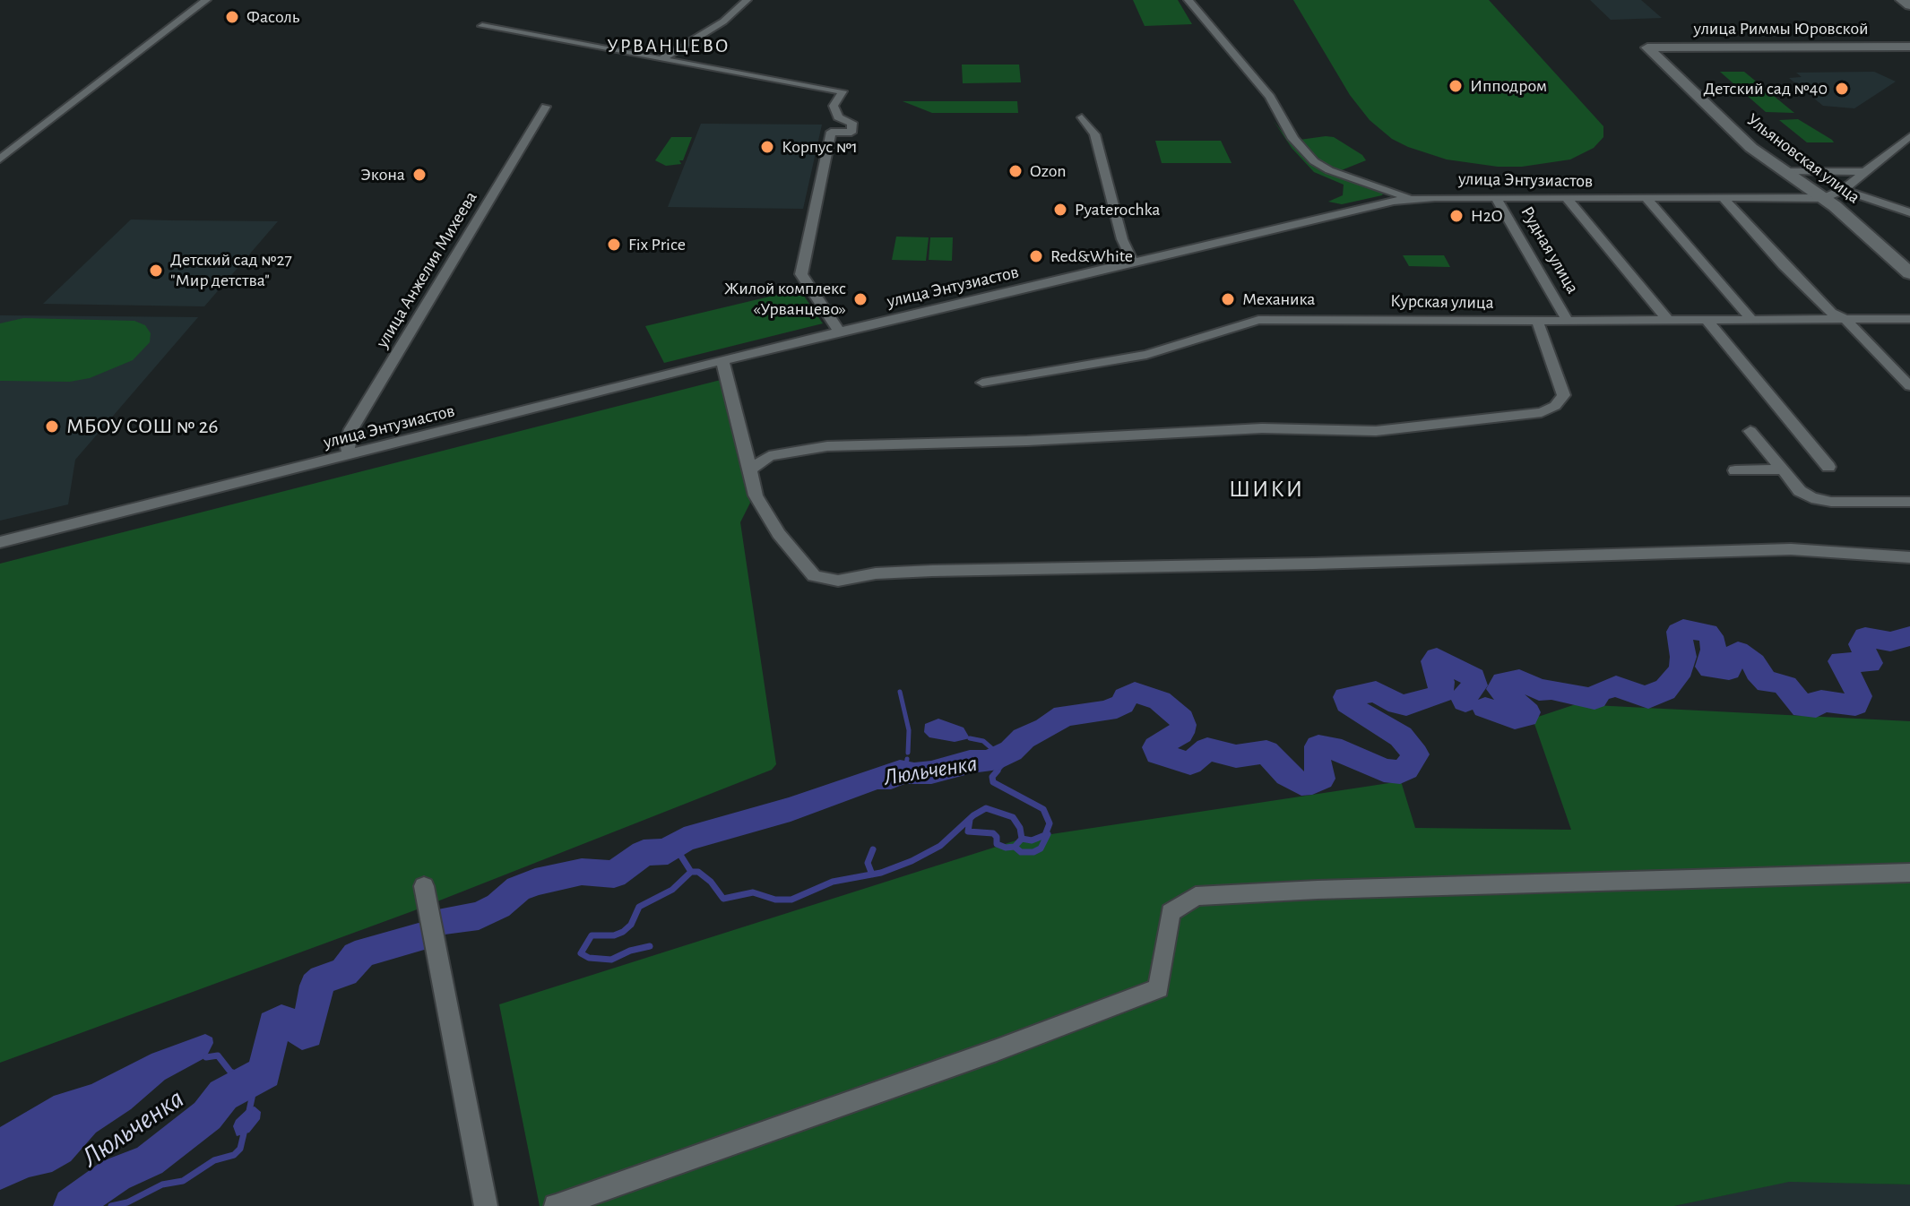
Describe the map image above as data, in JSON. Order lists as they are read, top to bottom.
{
  "streets": {
    "main road": ["улица Риммы Юровской", "Ульяновская улица"],
    "street": [
      "улица Энтузиастов",
      "Рудная улица",
      "улица Анжелия Михеева",
      "Курская улица"
    ]
  },
  "crossings": [
    ["улица Риммы Юровской", "Ульяновская улица"],
    ["Ульяновская улица", "улица Энтузиастов"],
    ["улица Энтузиастов", "Рудная улица"],
    ["улица Энтузиастов", "улица Анжелия Михеева"],
    ["Рудная улица", "Курская улица"]
  ],
  "districts": ["УРВАНЦЕВО", "ШИКИ"],
  "water": ["Люльченка"],
  "places": [
    "Фасоль",
    "Ипподром",
    "Детский сад №40",
    "Корпус №1",
    "Ozon",
    "Экона",
    "Pyaterochka",
    "H2O",
    "Fix Price",
    "Red&White",
    "Детский сад №27 \"Мир детства\"",
    "Жилой комплекс «Урванцево»",
    "Механика",
    "МБОУ СОШ № 26"
  ]
}
